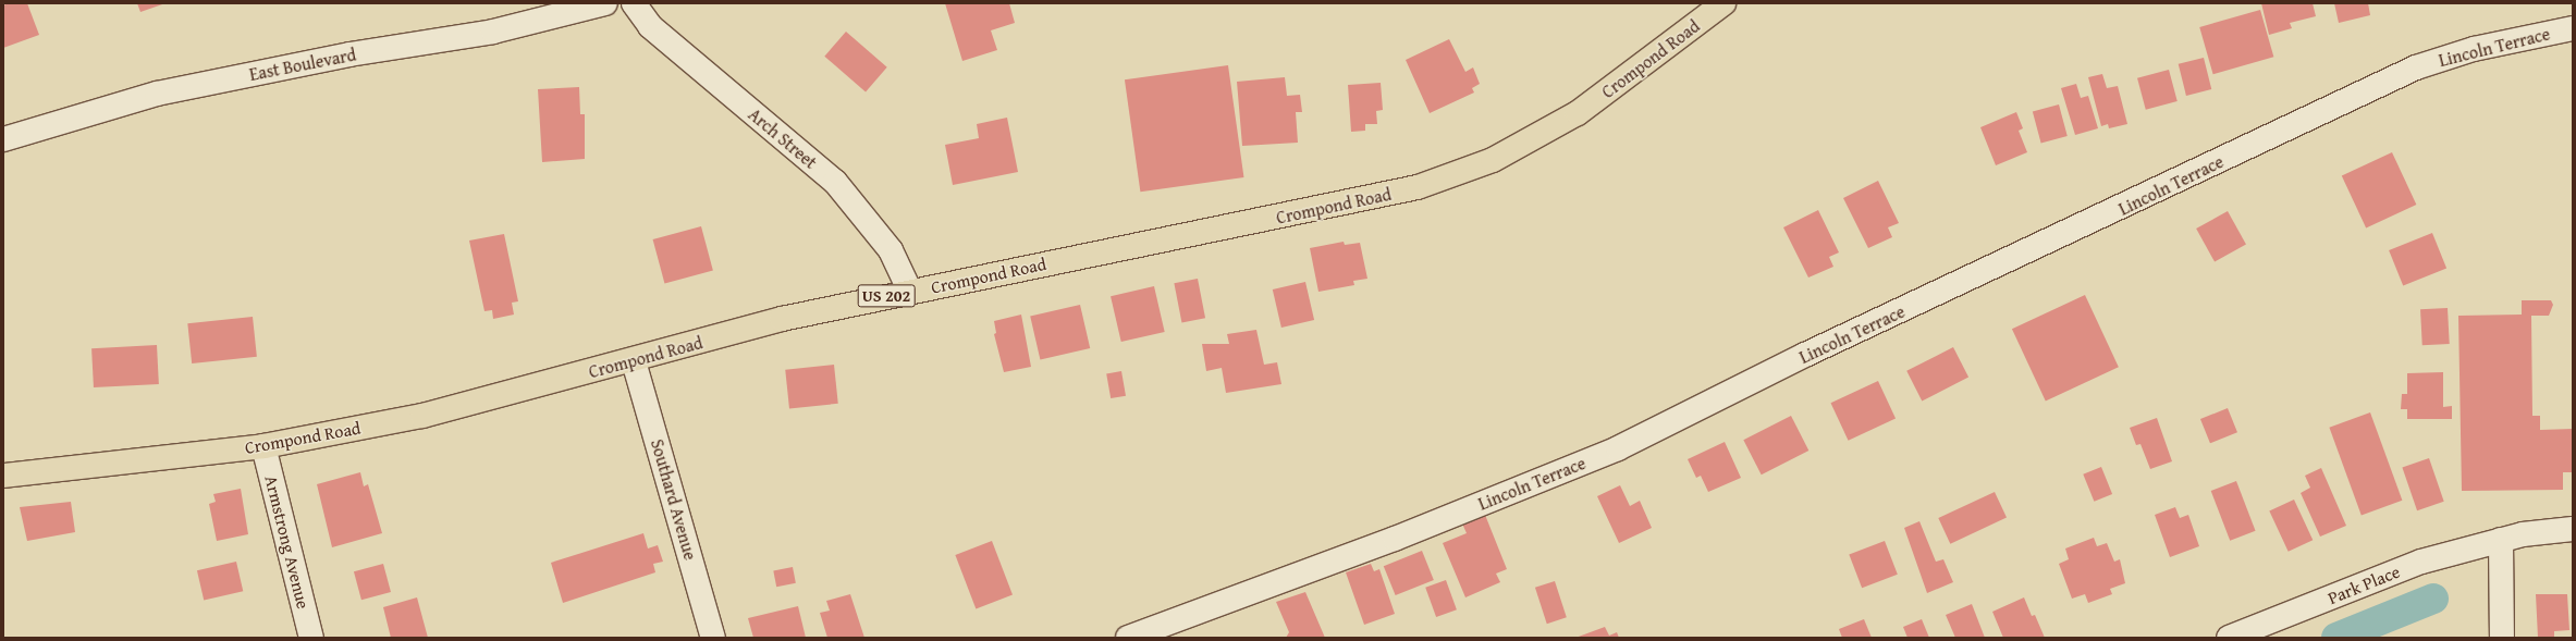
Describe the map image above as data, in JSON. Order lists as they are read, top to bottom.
{
  "streets": {
    "main road": ["Crompond Road", "US 202"],
    "street": [
      "Lincoln Terrace",
      "East Boulevard",
      "Arch Street",
      "Southard Avenue",
      "Armstrong Avenue",
      "Park Place"
    ]
  },
  "crossings": [
    ["Crompond Road", "Arch Street"],
    ["Crompond Road", "Southard Avenue"],
    ["Crompond Road", "Armstrong Avenue"]
  ]
}
